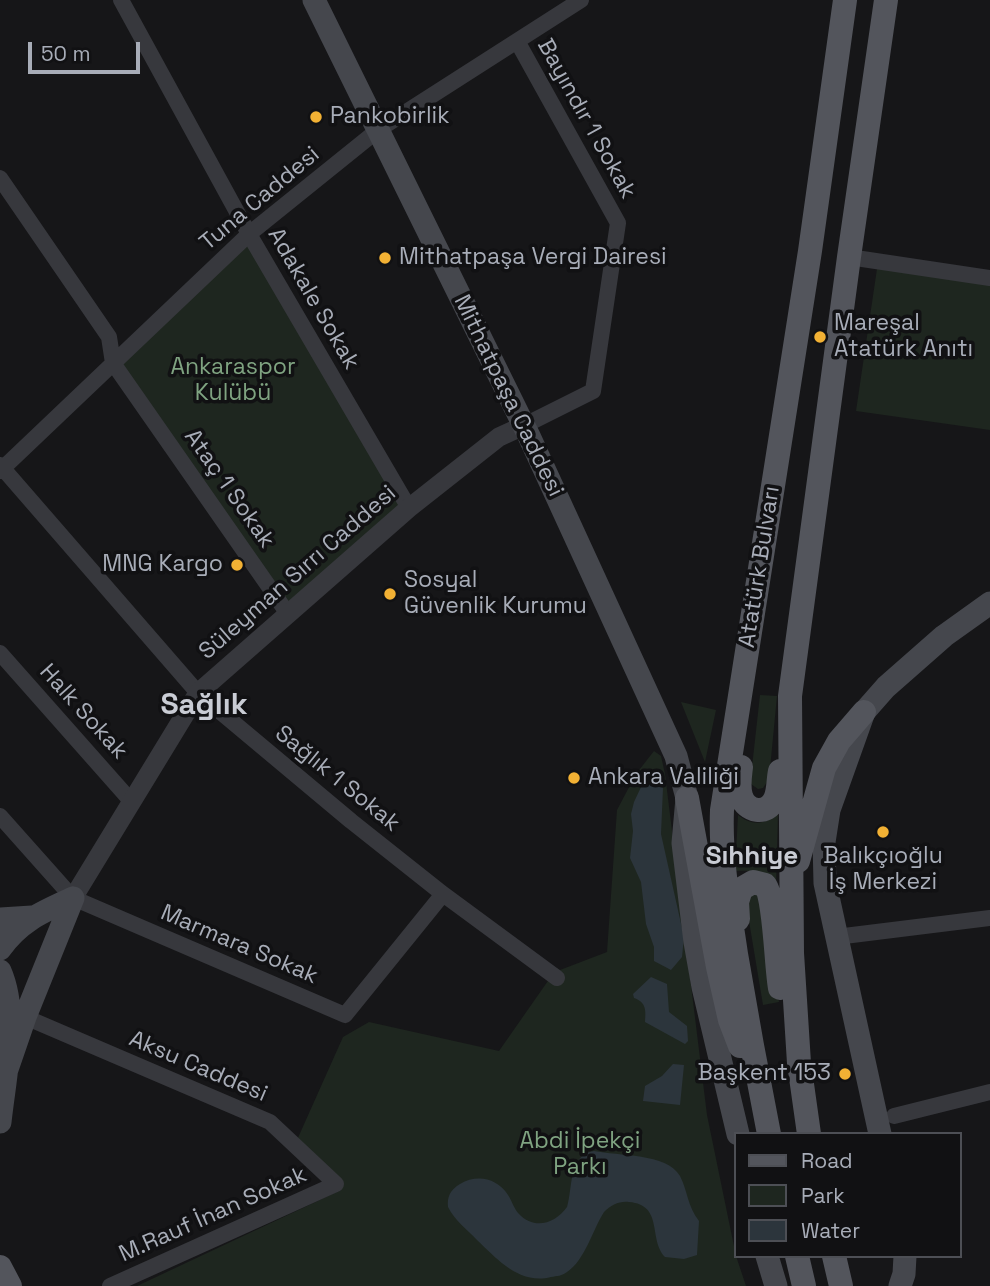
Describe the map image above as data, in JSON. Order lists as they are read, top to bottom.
{
  "streets": {
    "main road": ["Mithatpaşa Caddesi", "Atatürk Bulvarı"],
    "street": [
      "Bayındır 1 Sokak",
      "Tuna Caddesi",
      "Adakale Sokak",
      "Ataç 1 Sokak",
      "Süleyman Sırrı Caddesi",
      "Halk Sokak",
      "Sağlık 1 Sokak",
      "Marmara Sokak",
      "Aksu Caddesi",
      "M.Rauf İnan Sokak"
    ]
  },
  "crossings": [
    ["Bayındır 1 Sokak", "Tuna Caddesi"],
    ["Bayındır 1 Sokak", "Mithatpaşa Caddesi"],
    ["Bayındır 1 Sokak", "Süleyman Sırrı Caddesi"],
    ["Tuna Caddesi", "Adakale Sokak"],
    ["Tuna Caddesi", "Mithatpaşa Caddesi"],
    ["Tuna Caddesi", "Ataç 1 Sokak"],
    ["Tuna Caddesi", "Sağlık 1 Sokak"],
    ["Adakale Sokak", "Süleyman Sırrı Caddesi"],
    ["Mithatpaşa Caddesi", "Süleyman Sırrı Caddesi"],
    ["Ataç 1 Sokak", "Süleyman Sırrı Caddesi"],
    ["Süleyman Sırrı Caddesi", "Halk Sokak"],
    ["Süleyman Sırrı Caddesi", "Sağlık 1 Sokak"],
    ["Süleyman Sırrı Caddesi", "Marmara Sokak"],
    ["Sağlık 1 Sokak", "Marmara Sokak"],
    ["Aksu Caddesi", "M.Rauf İnan Sokak"]
  ],
  "districts": ["Sağlık", "Sıhhiye"],
  "parks": ["Ankaraspor Kulübü", "Abdi İpekçi Parkı"],
  "places": [
    "Pankobirlik",
    "Mithatpaşa Vergi Dairesi",
    "Mareşal Atatürk Anıtı",
    "MNG Kargo",
    "Sosyal Güvenlik Kurumu",
    "Ankara Valiliği",
    "Balıkçıoğlu İş Merkezi",
    "Başkent 153"
  ],
  "legend": ["Road", "Park", "Water"],
  "scale_bar": "50 m"
}
